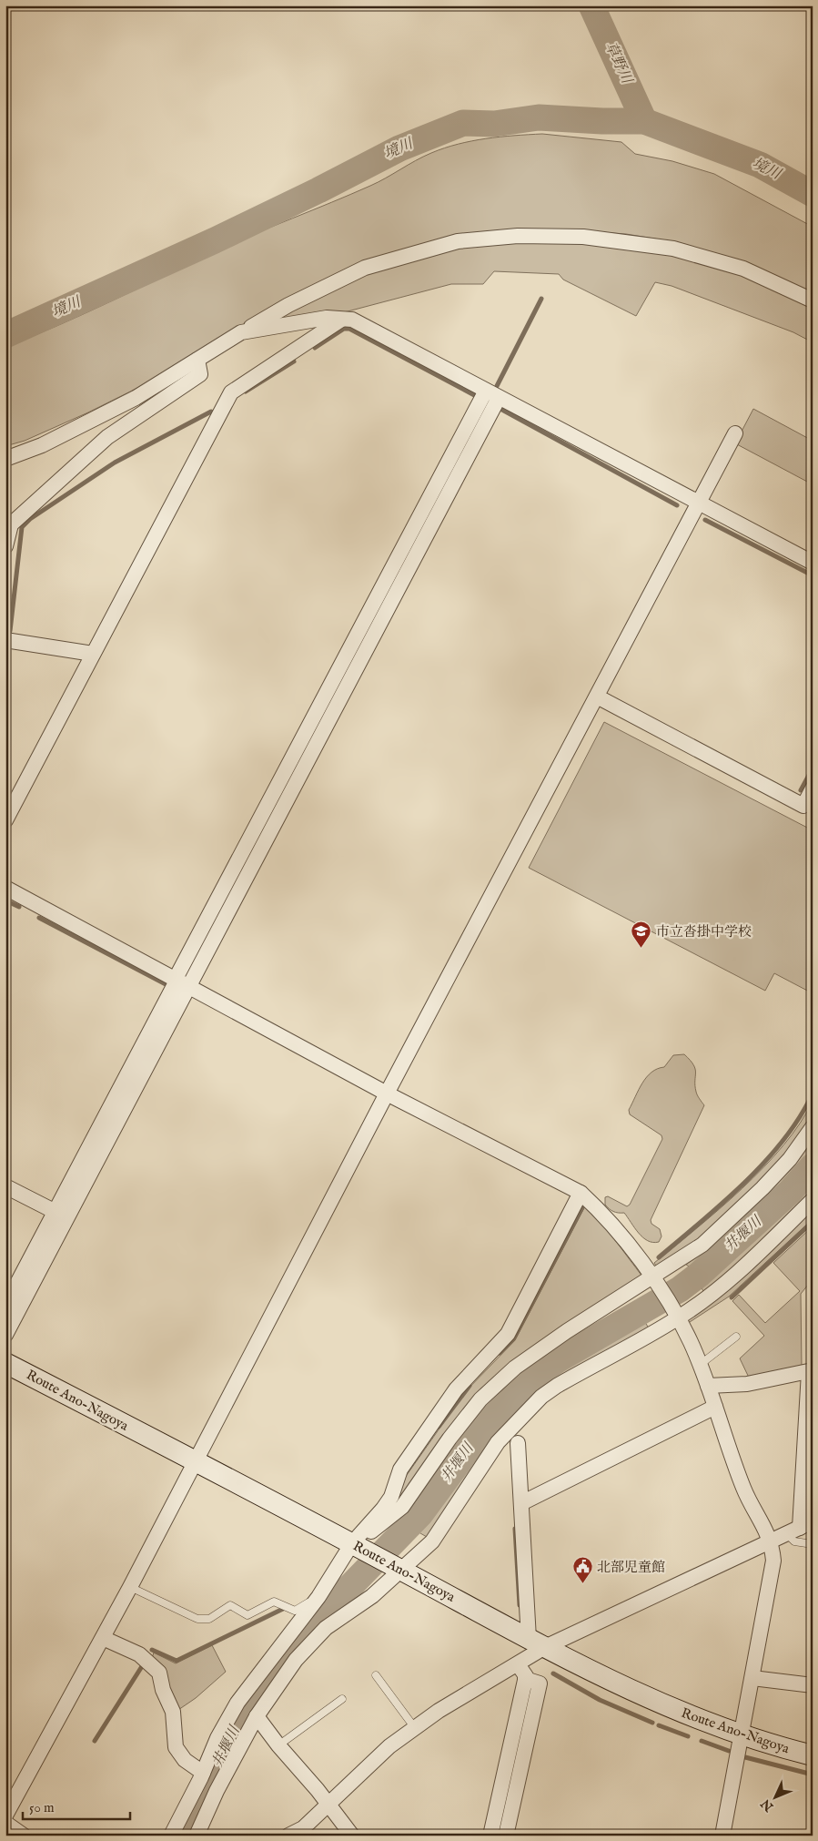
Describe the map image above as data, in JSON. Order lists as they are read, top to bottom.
{
  "streets": {
    "main road": ["Route Ano-Nagoya"]
  },
  "water": ["草野川", "境川", "井堰川"],
  "places": {
    "school or university": ["市立沓掛中学校"],
    "public building": ["北部児童館"]
  },
  "scale_bar": "50 m",
  "north": "bottom left"
}
